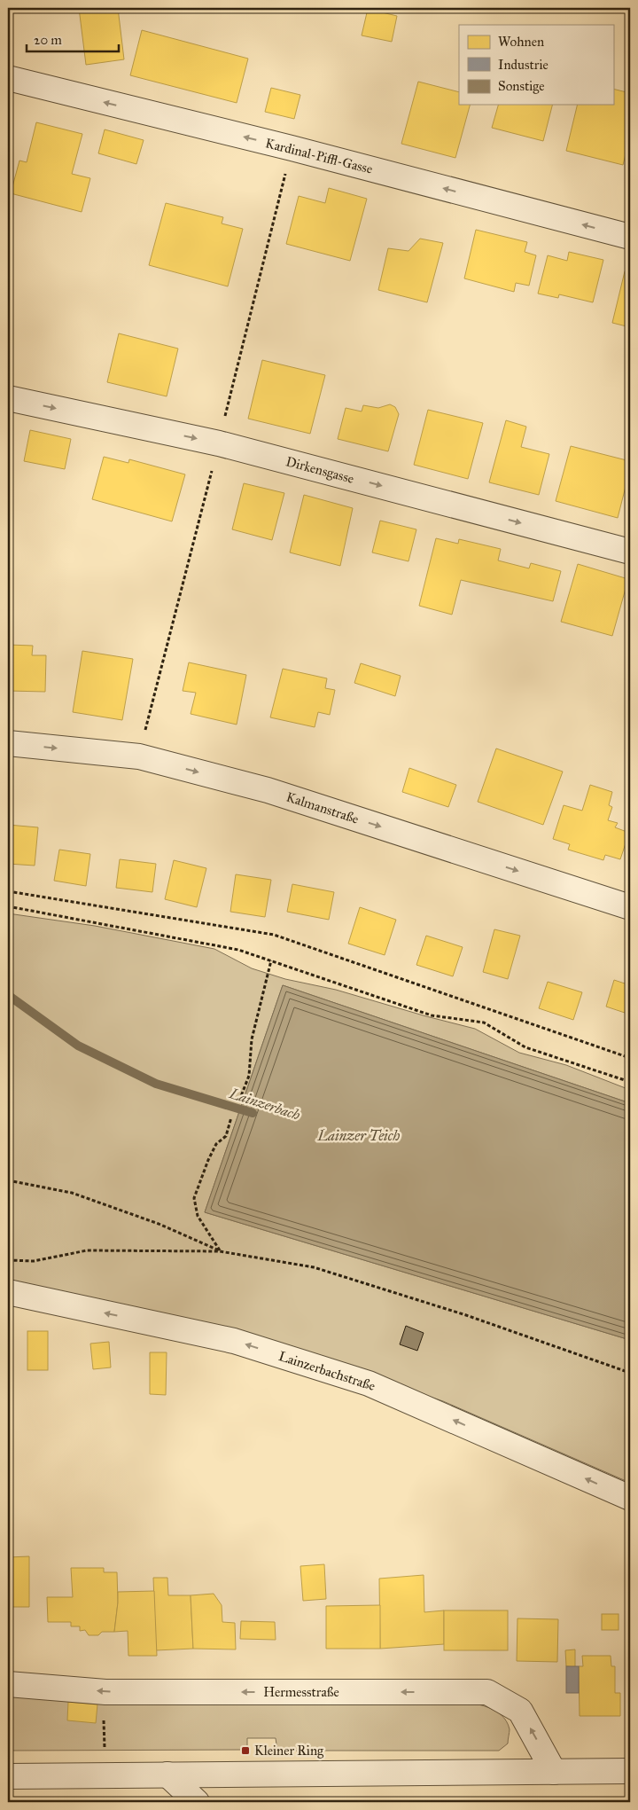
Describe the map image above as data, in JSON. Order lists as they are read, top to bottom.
{
  "streets": {
    "street": [
      "Kardinal-Piffl-Gasse",
      "Dirkensgasse",
      "Kalmanstraße",
      "Lainzerbachstraße",
      "Hermesstraße"
    ]
  },
  "one_way": [
    "Kardinal-Piffl-Gasse",
    "Dirkensgasse",
    "Kalmanstraße",
    "Lainzerbachstraße"
  ],
  "water": ["Lainzerbach", "Lainzer Teich"],
  "places": {
    "transit": ["Kleiner Ring"]
  },
  "legend": ["Wohnen", "Industrie", "Sonstige"],
  "scale_bar": "20 m"
}
